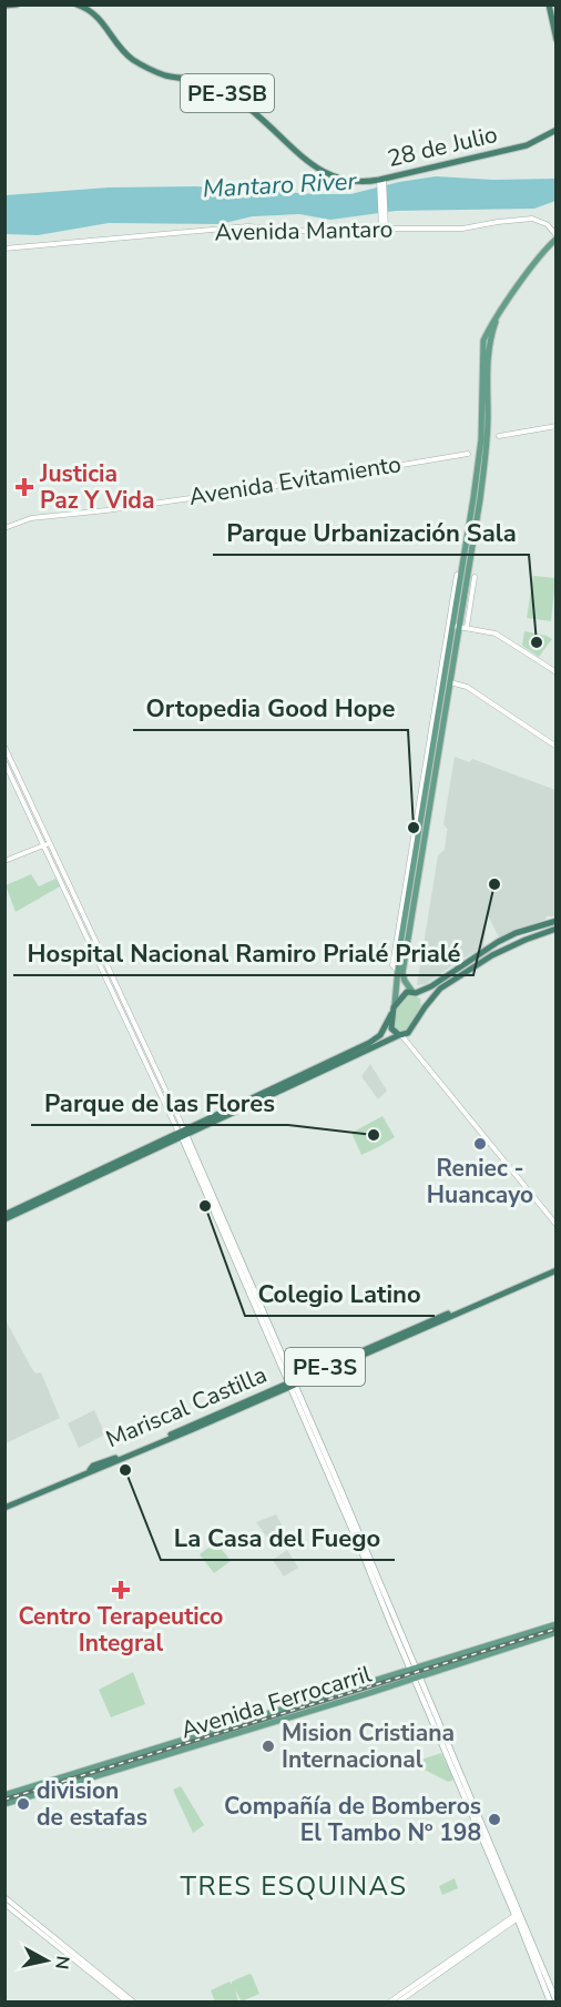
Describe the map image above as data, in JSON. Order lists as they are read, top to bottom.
{
  "streets": {
    "highway": [
      "PE-3SB",
      "28 de Julio",
      "PE-3S",
      "Mariscal Castilla"
    ],
    "main road": ["Avenida Ferrocarril"],
    "street": ["Avenida Mantaro", "Avenida Evitamiento"]
  },
  "districts": ["TRES ESQUINAS"],
  "water": ["Mantaro River"],
  "places": {
    "health": ["Justicia Paz Y Vida", "Centro Terapeutico Integral"],
    "other": [
      "Parque Urbanización Sala",
      "Ortopedia Good Hope",
      "Hospital Nacional Ramiro Prialé Prialé",
      "Parque de las Flores",
      "Reniec - Huancayo",
      "Colegio Latino",
      "La Casa del Fuego",
      "Mision Cristiana Internacional",
      "division de estafas",
      "Compañía de Bomberos El Tambo Nº 198"
    ]
  },
  "north": "right"
}
